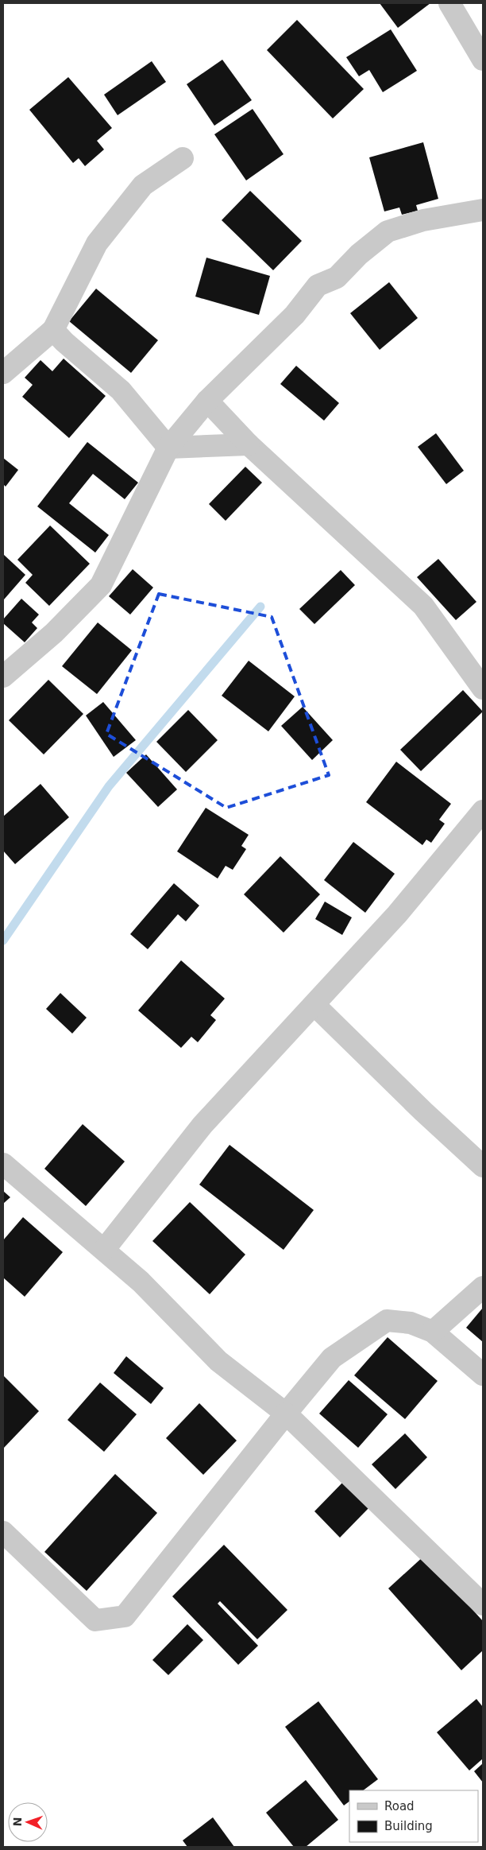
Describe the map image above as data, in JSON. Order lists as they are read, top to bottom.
{
  "legend": ["Road", "Building"],
  "north": "left"
}
